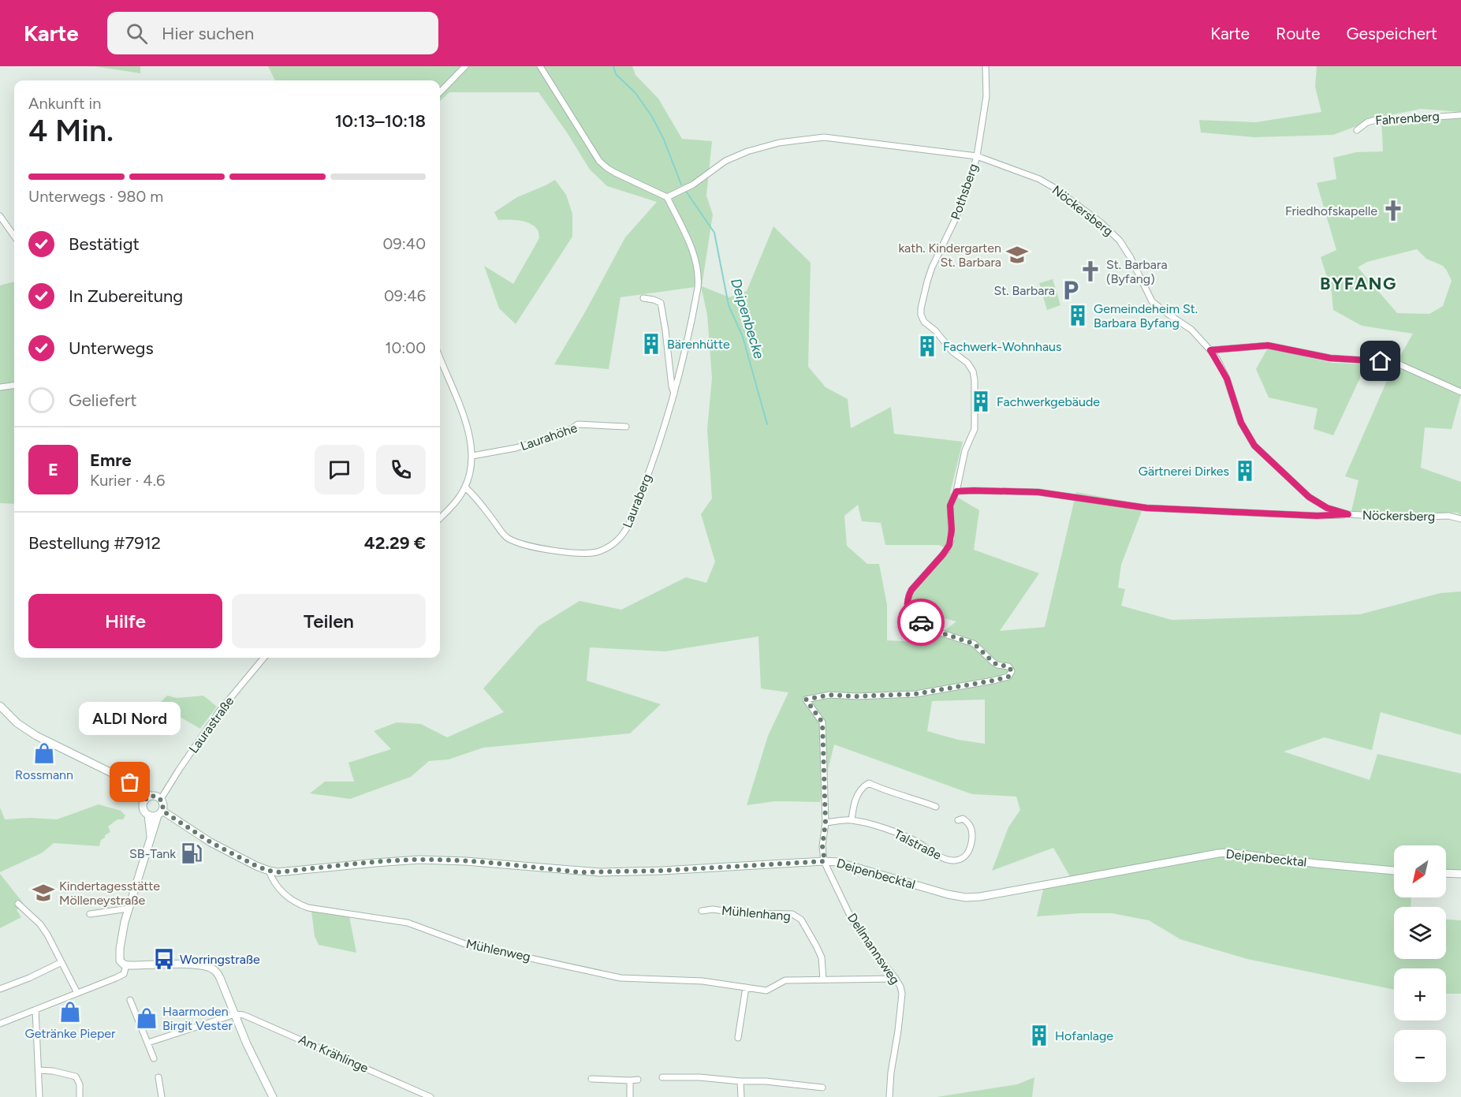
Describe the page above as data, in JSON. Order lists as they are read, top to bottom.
{
  "streets": {
    "main road": ["Deipenbecktal"],
    "street": [
      "Fahrenberg",
      "Pothsberg",
      "Nöckersberg",
      "Laurahöhe",
      "Lauraberg",
      "Laurastraße",
      "Talstraße",
      "Mühlenhang",
      "Dellmannsweg",
      "Mühlenweg",
      "Am Krählinge"
    ]
  },
  "crossings": [
    ["Pothsberg", "Nöckersberg"],
    ["Pothsberg", "Talstraße"],
    ["Nöckersberg", "Lauraberg"],
    ["Laurastraße", "Deipenbecktal"],
    ["Deipenbecktal", "Dellmannsweg"],
    ["Deipenbecktal", "Mühlenweg"],
    ["Mühlenhang", "Mühlenweg"],
    ["Dellmannsweg", "Mühlenweg"]
  ],
  "districts": ["BYFANG"],
  "water": ["Deipenbecke"],
  "places": {
    "church": ["Friedhofskapelle", "St. Barbara (Byfang)"],
    "school or university": ["kath. Kindergarten St. Barbara", "Kindertagesstätte Mölleneystraße"],
    "parking": ["St. Barbara"],
    "building": [
      "Gemeindeheim St. Barbara Byfang",
      "Bärenhütte",
      "Fachwerk-Wohnhaus",
      "Fachwerkgebäude",
      "Gärtnerei Dirkes",
      "Hofanlage"
    ],
    "shop": ["Rossmann", "Getränke Pieper", "Haarmoden Birgit Vester"],
    "other": ["ALDI Nord"],
    "fuel station": ["SB-Tank"],
    "bus stop": ["Worringstraße"]
  },
  "north": "bottom left",
  "page": {
    "header": "Karte",
    "search": "Hier suchen",
    "nav": ["Karte", "Route", "Gespeichert"],
    "heading": ["4 Min.", "Ankunft in", "10:13–10:18"],
    "panel": [
      "Emre",
      "Kurier · 4.6",
      "Bestellung #7912",
      "42.29 €"
    ],
    "bar": "Unterwegs · 980 m",
    "list": [
      ["Bestätigt", "09:40"],
      ["In Zubereitung", "09:46"],
      ["Unterwegs", "10:00"],
      "Geliefert"
    ],
    "round": "E",
    "buttons": ["Hilfe", "Teilen"],
    "bubble": "ALDI Nord",
    "map_buttons": ["+", "−"]
  }
}
